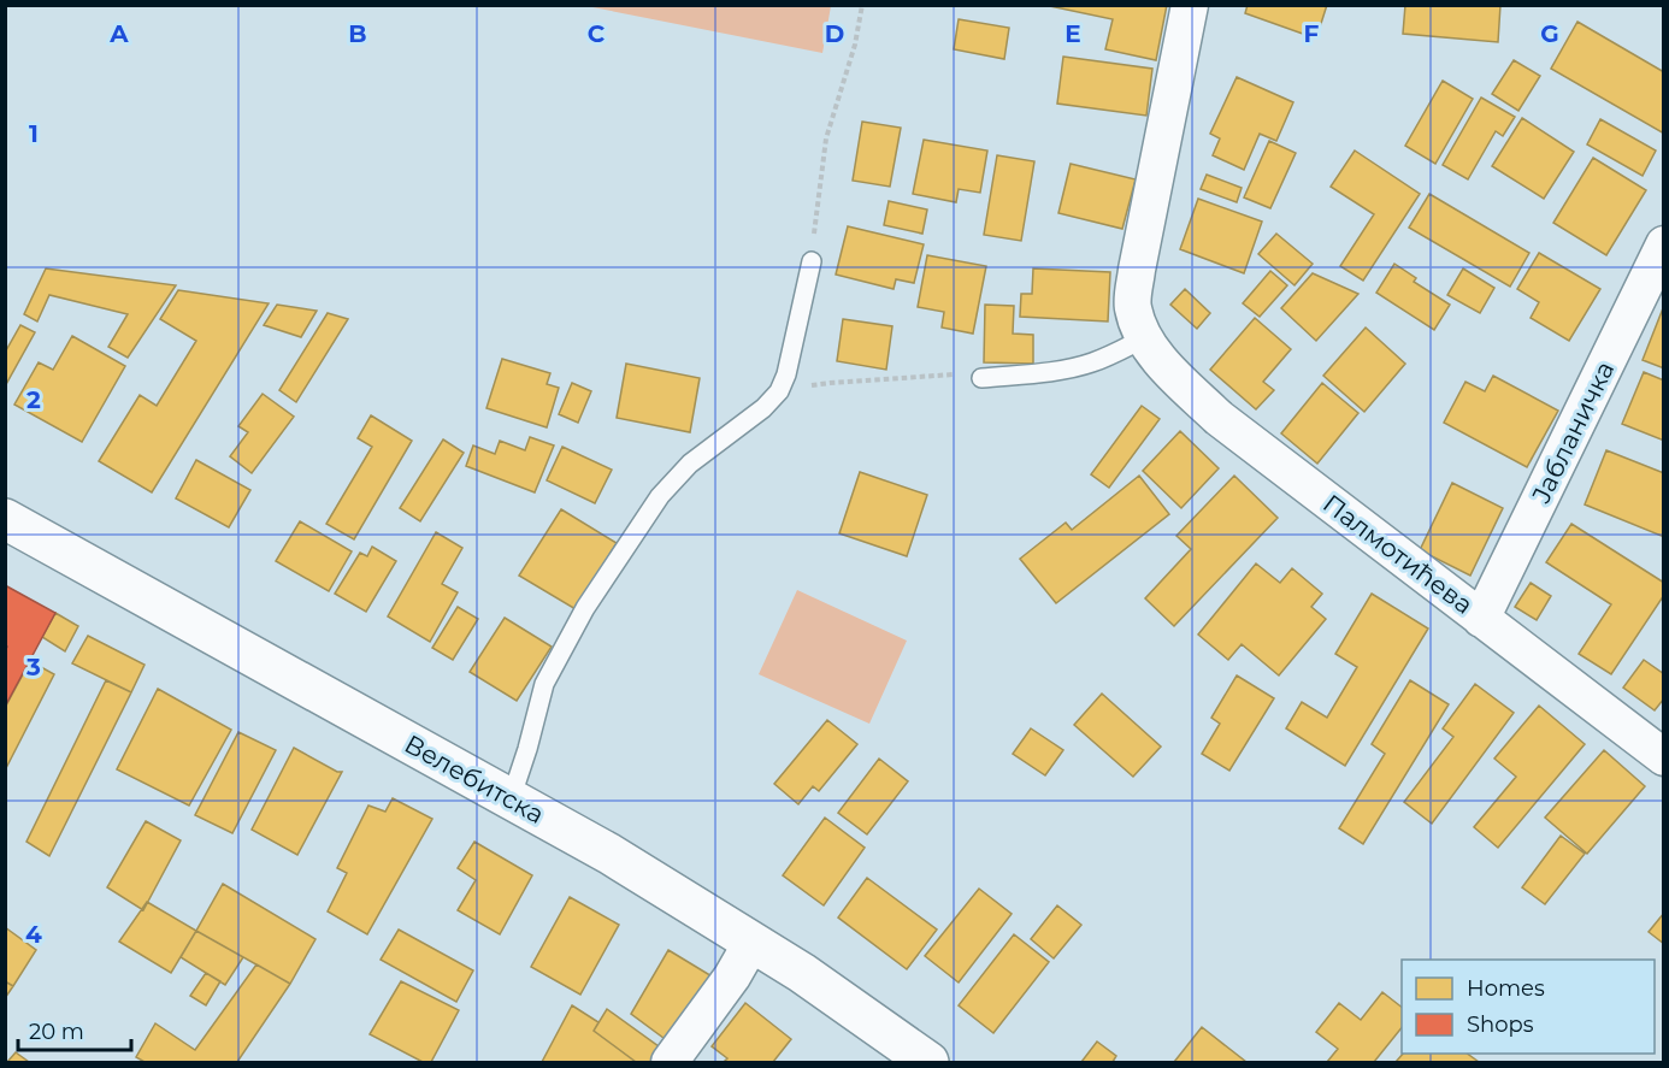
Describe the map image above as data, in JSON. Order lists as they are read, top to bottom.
{
  "streets": {
    "street": ["Јабланичка", "Палмотићева", "Велебитска"]
  },
  "crossings": [
    ["Јабланичка", "Палмотићева"]
  ],
  "legend": ["Homes", "Shops"],
  "scale_bar": "20 m",
  "grid": {
    "columns": [
      "A",
      "B",
      "C",
      "D",
      "E",
      "F",
      "G"
    ],
    "rows": [
      "1",
      "2",
      "3",
      "4"
    ]
  }
}
